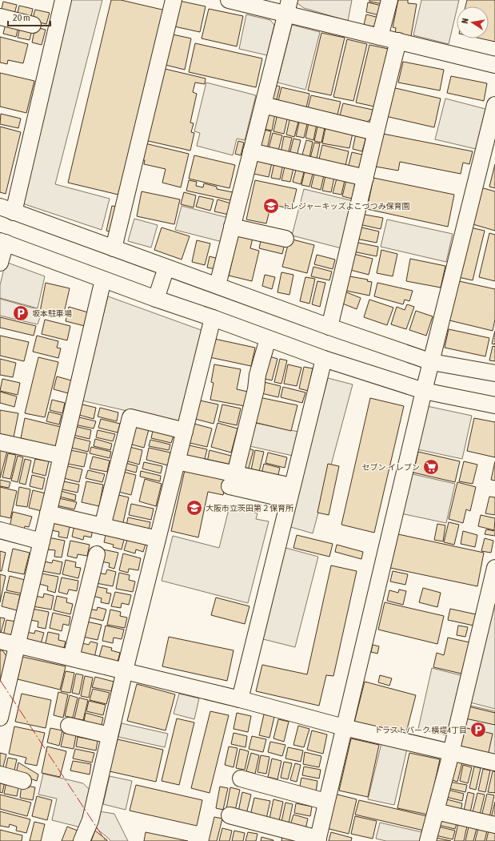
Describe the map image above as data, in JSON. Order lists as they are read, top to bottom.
{
  "places": {
    "school or university": ["トレジャーキッズよこづつみ保育園", "大阪市立茨田第２保育所"],
    "parking": ["坂本駐車場", "トラストパーク 横堤4丁目"],
    "supermarket": ["セブン-イレブン"]
  },
  "scale_bar": "20 m",
  "north": "left"
}
